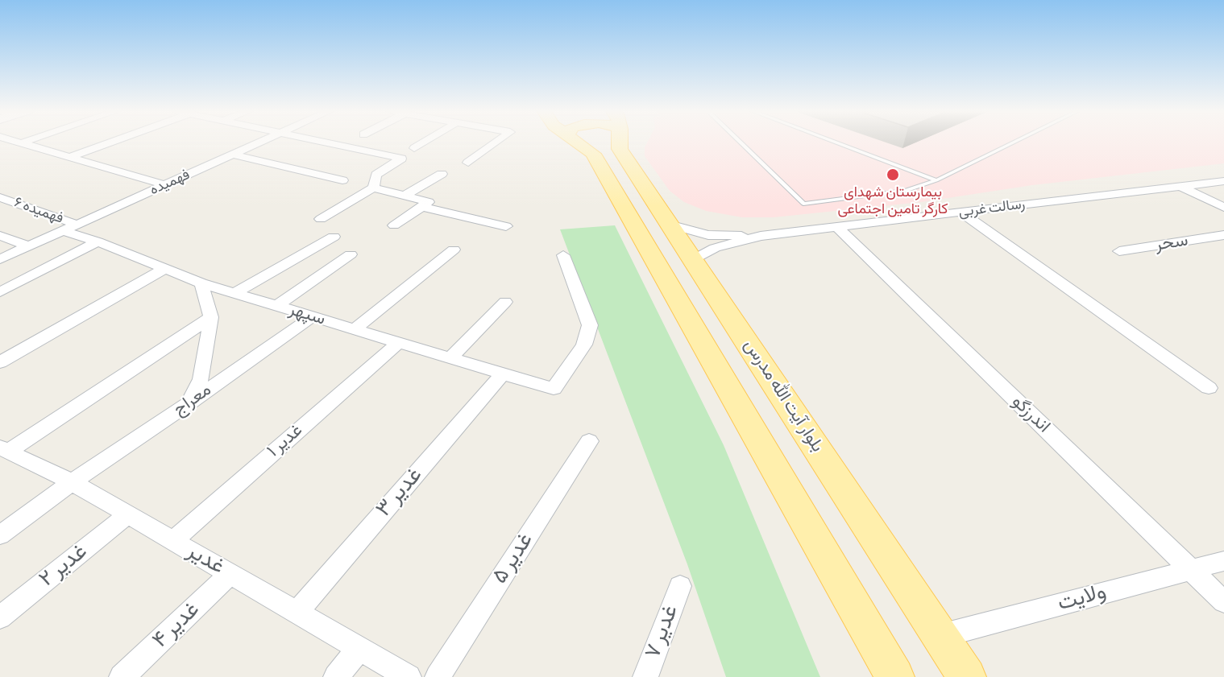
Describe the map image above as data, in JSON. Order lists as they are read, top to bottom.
{
  "streets": {
    "main road": ["بلوار آیت الله مدرس"],
    "street": [
      "فهمیده",
      "رسالت غربی",
      "فهمیده ۶",
      "سحر",
      "سپهر",
      "معراج",
      "اندرزگو",
      "غدیر ۱",
      "غدیر ۳",
      "غدیر ۵",
      "غدیر",
      "غدیر ۲",
      "ولایت",
      "غدیر ۴",
      "غدیر ۷"
    ]
  },
  "crossings": [
    ["فهمیده", "فهمیده ۶"],
    ["فهمیده", "سپهر"],
    ["رسالت غربی", "بلوار آیت الله مدرس"],
    ["رسالت غربی", "اندرزگو"],
    ["فهمیده ۶", "سپهر"],
    ["سپهر", "معراج"],
    ["سپهر", "غدیر ۱"],
    ["سپهر", "غدیر ۳"],
    ["بلوار آیت الله مدرس", "ولایت"],
    ["معراج", "غدیر"],
    ["اندرزگو", "ولایت"],
    ["غدیر ۱", "غدیر"],
    ["غدیر ۳", "غدیر"],
    ["غدیر", "غدیر ۲"],
    ["غدیر", "غدیر ۴"]
  ],
  "places": ["بیمارستان شهدای کارگر تامین اجتماعی"]
}
